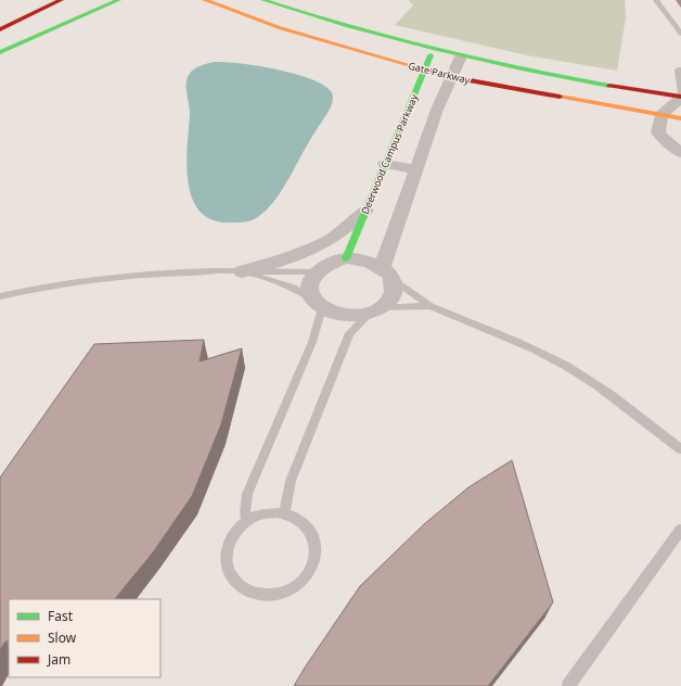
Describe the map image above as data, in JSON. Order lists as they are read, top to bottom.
{
  "streets": {
    "main road": ["Gate Parkway", "Deerwood Campus Parkway"]
  },
  "crossings": [
    ["Gate Parkway", "Deerwood Campus Parkway"]
  ],
  "legend": ["Fast", "Slow", "Jam"]
}
